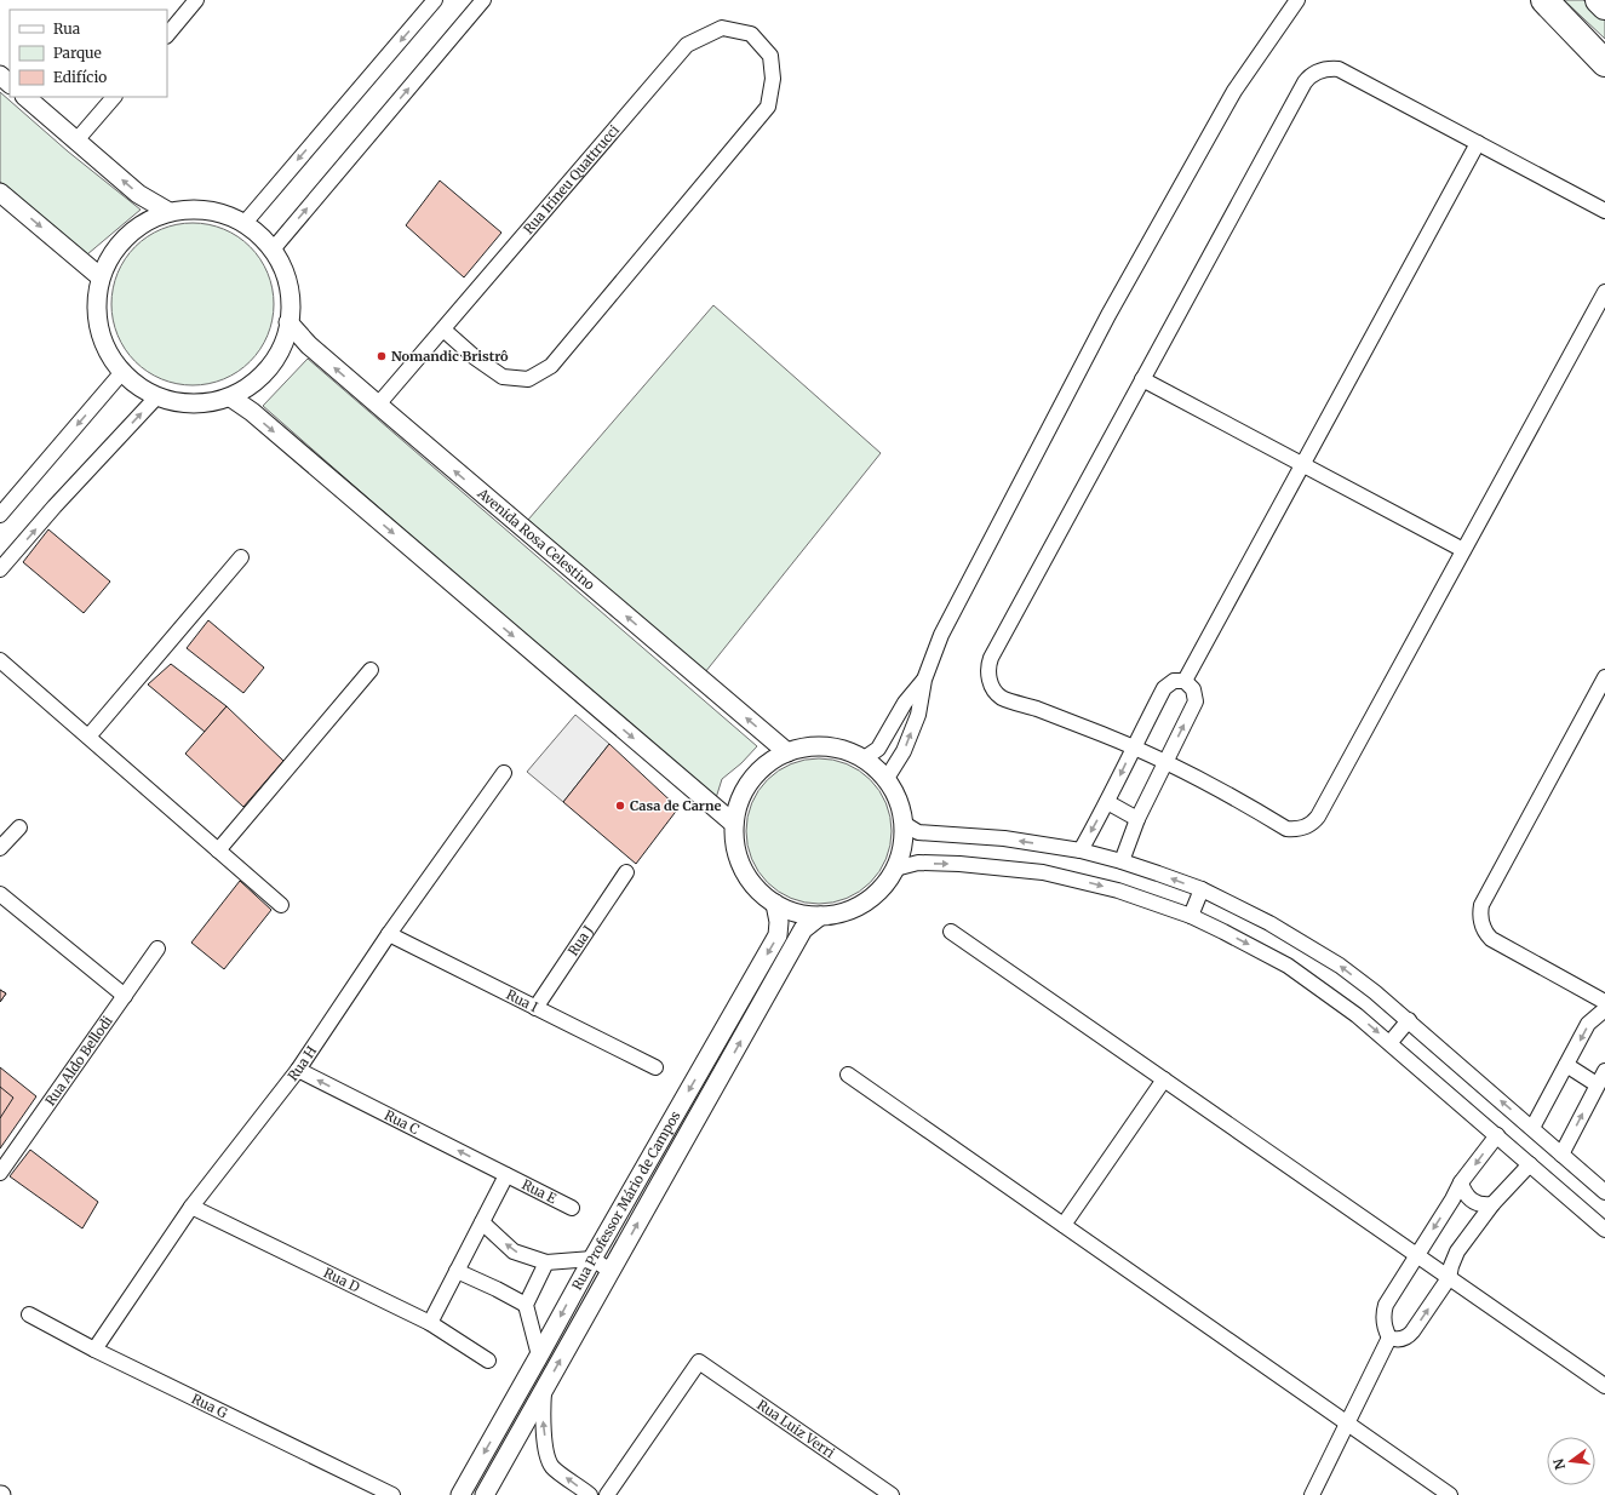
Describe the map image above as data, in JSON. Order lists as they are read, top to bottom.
{
  "streets": {
    "street": [
      "Rua Irineu Quattrucci",
      "Avenida Rosa Celestino",
      "Rua J",
      "Rua I",
      "Rua Aldo Bellodi",
      "Rua H",
      "Rua C",
      "Rua E",
      "Rua Professor Mário de Campos",
      "Rua D",
      "Rua G",
      "Rua Luiz Verri"
    ]
  },
  "crossings": [
    ["Rua Irineu Quattrucci", "Avenida Rosa Celestino"],
    ["Avenida Rosa Celestino", "Rua Professor Mário de Campos"],
    ["Rua J", "Rua I"],
    ["Rua I", "Rua H"],
    ["Rua H", "Rua C"],
    ["Rua H", "Rua D"],
    ["Rua H", "Rua G"],
    ["Rua C", "Rua E"]
  ],
  "one_way": ["Rua C"],
  "places": ["Nomandic Bristrô", "Casa de Carne"],
  "legend": ["Rua", "Parque", "Edifício"],
  "north": "left"
}
